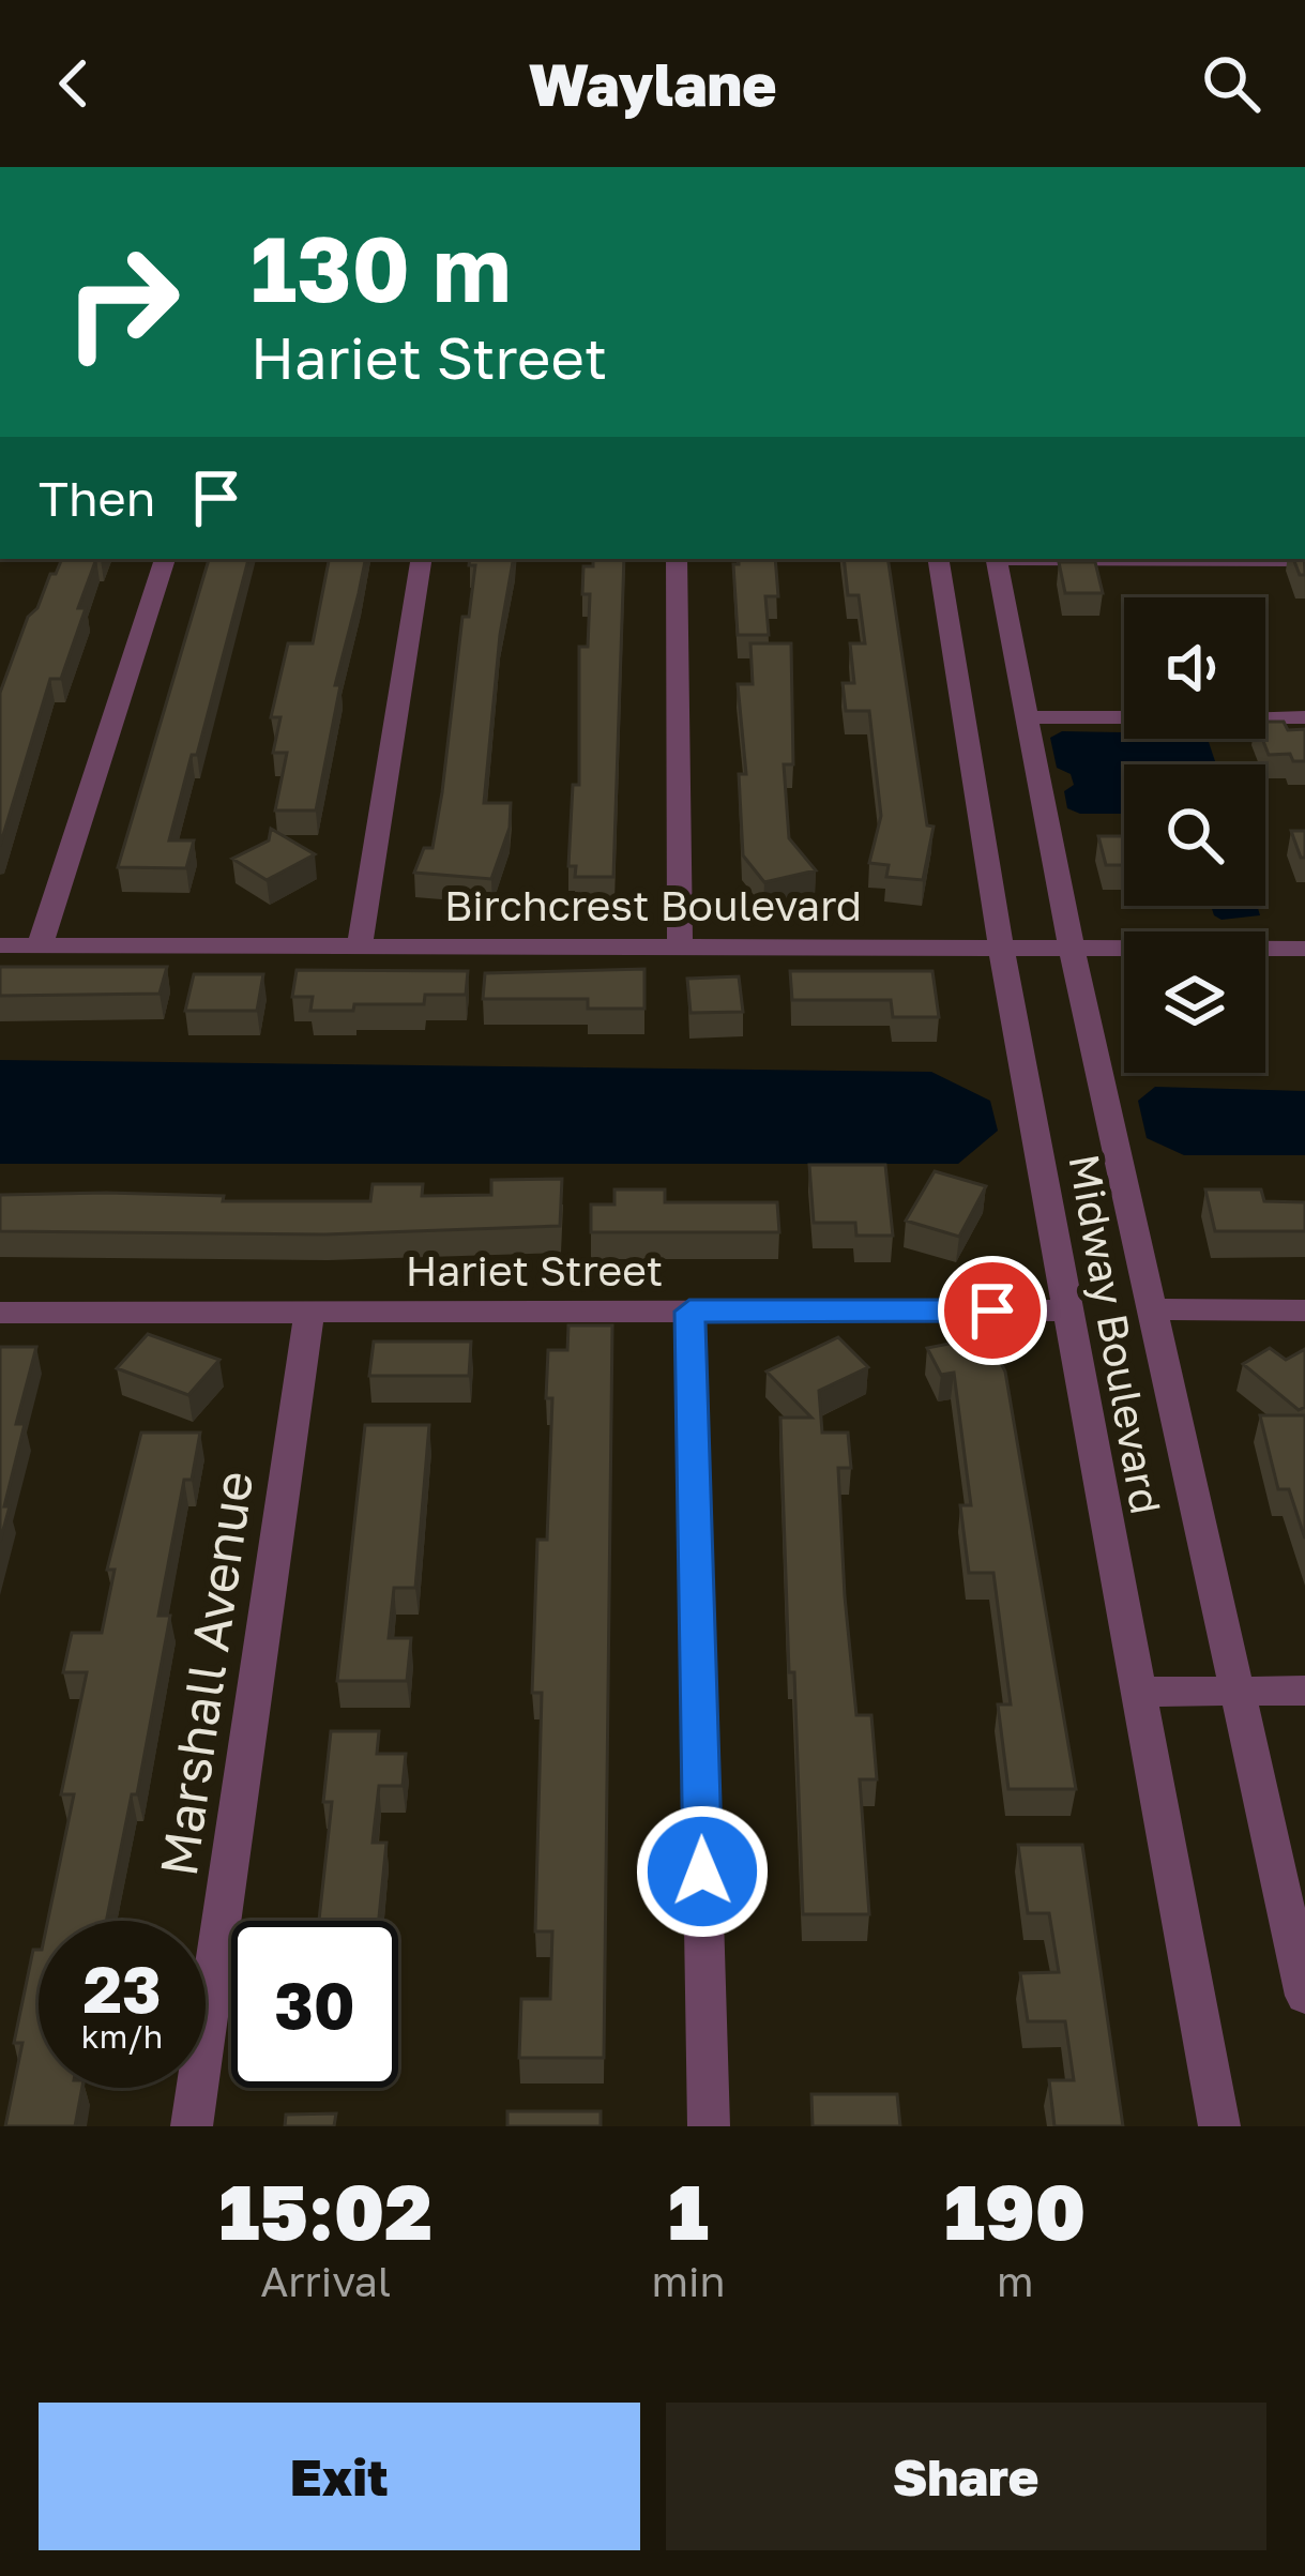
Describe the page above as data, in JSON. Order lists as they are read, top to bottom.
{
  "streets": {
    "street": [
      "Birchcrest Boulevard",
      "Hariet Street",
      "Midway Boulevard",
      "Marshall Avenue"
    ]
  },
  "crossings": [
    ["Birchcrest Boulevard", "Midway Boulevard"],
    ["Hariet Street", "Midway Boulevard"],
    ["Hariet Street", "Marshall Avenue"]
  ],
  "page": {
    "header": "Waylane",
    "turn": ["130 m", "Hariet Street"],
    "then": "Then",
    "speed": "23 km/h",
    "limit": "30",
    "eta": [
      "15:02",
      "Arrival",
      "1",
      "min",
      "190",
      "m"
    ],
    "buttons": ["Exit", "Share"]
  }
}
